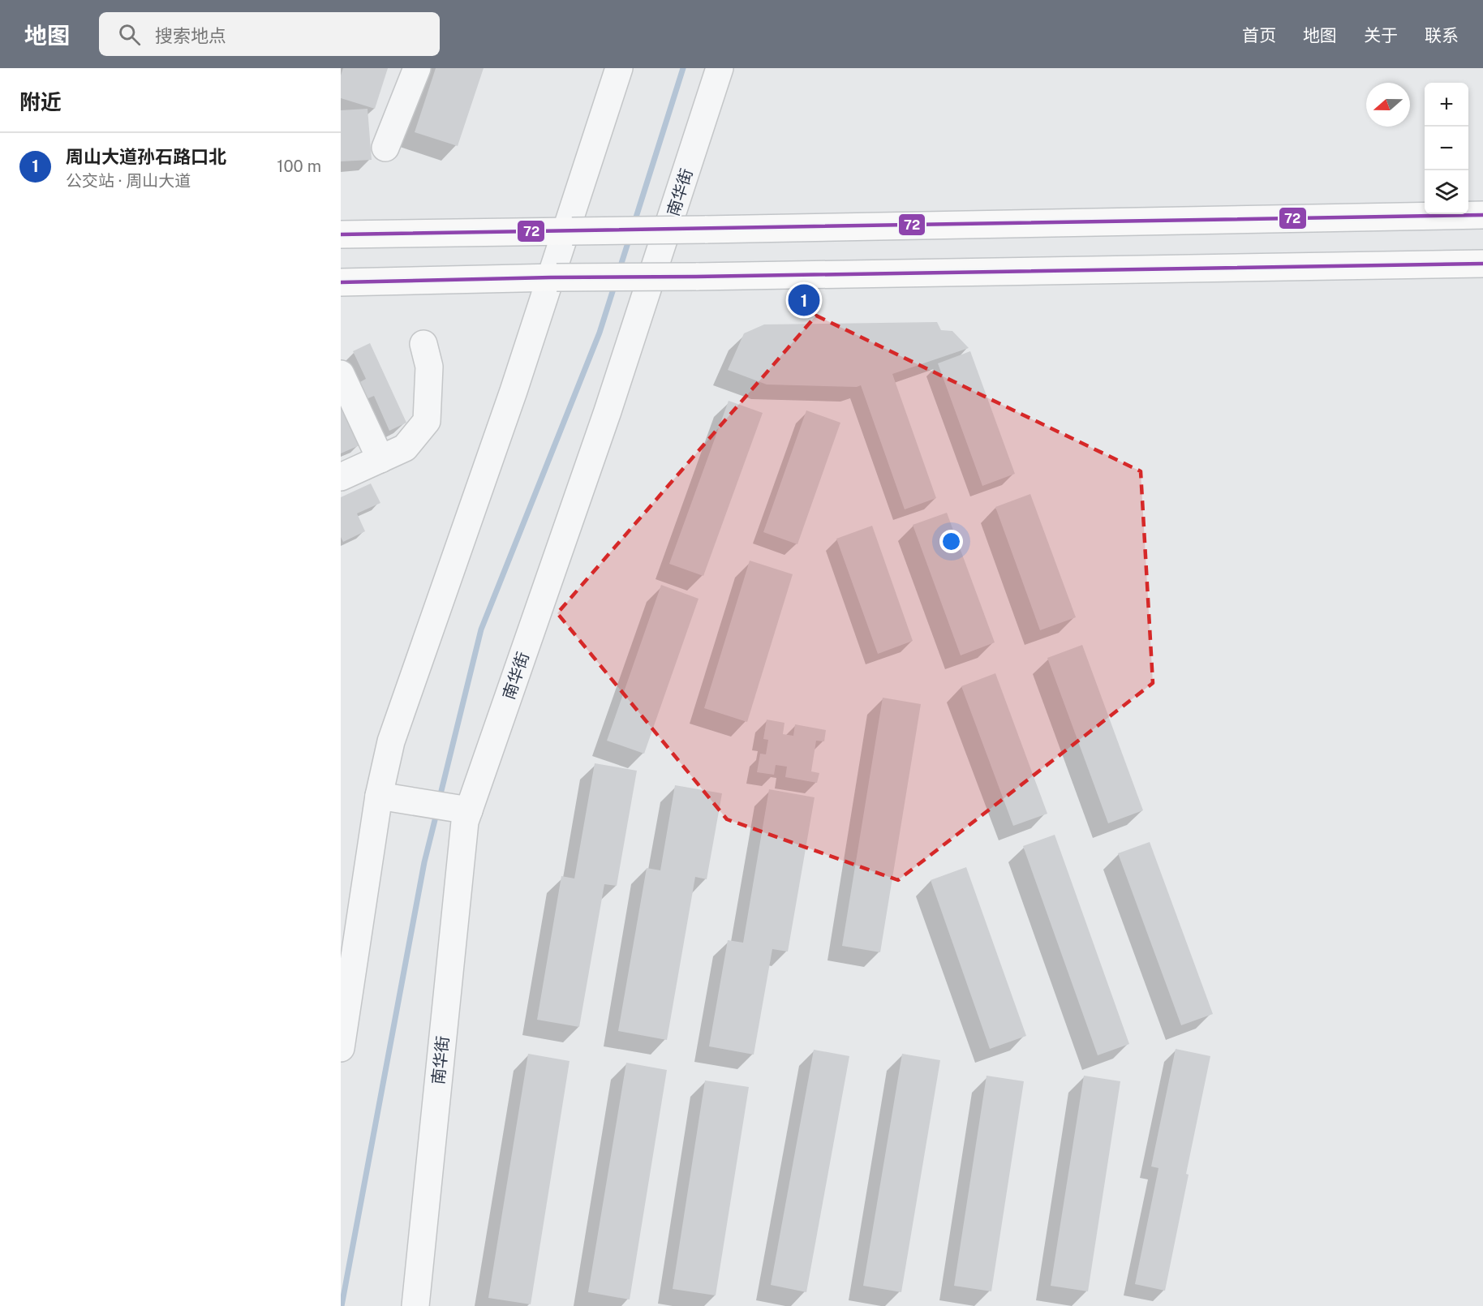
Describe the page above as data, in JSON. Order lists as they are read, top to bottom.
{
  "streets": {
    "street": ["南华街"]
  },
  "lines": ["transit line 72"],
  "north": "left",
  "page": {
    "header": "地图",
    "search": "搜索地点",
    "nav": [
      "首页",
      "地图",
      "关于",
      "联系"
    ],
    "heading": "附近",
    "map_buttons": ["+", "−"],
    "list": [
      {
        "mark": "1",
        "name": "周山大道孙石路口北",
        "note": "公交站 · 周山大道",
        "value": "100 m"
      }
    ],
    "pins": "1"
  }
}
